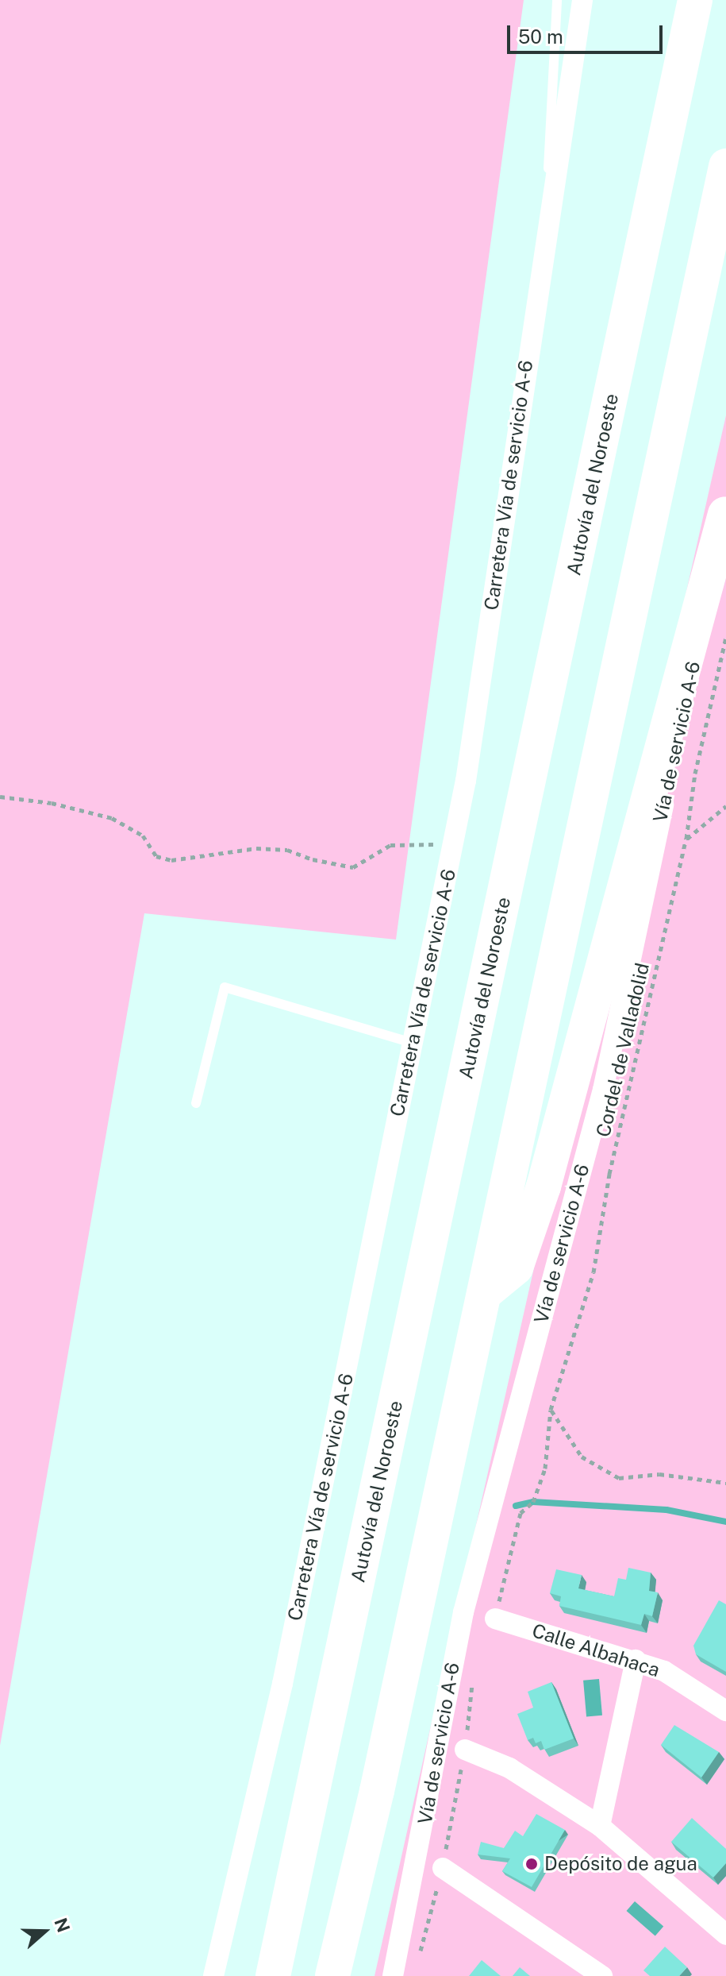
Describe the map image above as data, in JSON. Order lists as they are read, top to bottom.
{
  "streets": {
    "highway": ["Autovía del Noroeste"],
    "street": ["Carretera Vía de servicio A-6", "Vía de servicio A-6", "Calle Albahaca"],
    "path": ["Cordel de Valladolid"]
  },
  "crossings": [
    ["Cordel de Valladolid", "Calle Albahaca"]
  ],
  "places": ["Depósito de agua"],
  "scale_bar": "50 m",
  "north": "right"
}
